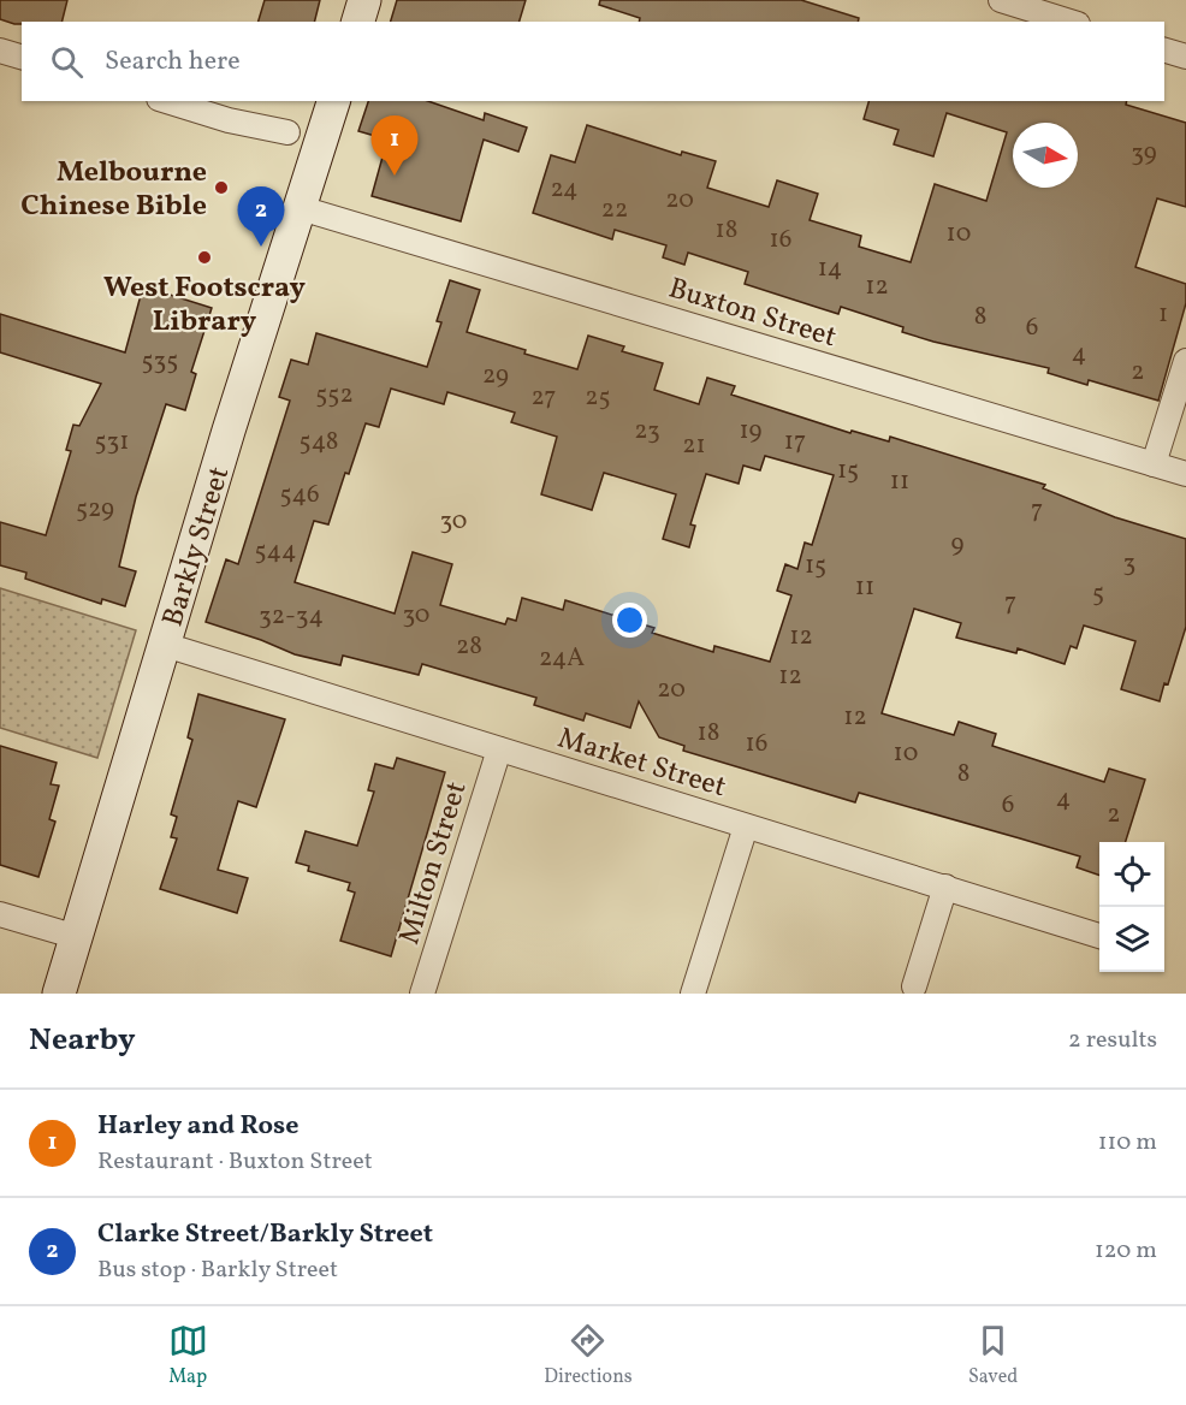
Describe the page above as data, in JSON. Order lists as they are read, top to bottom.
{
  "streets": {
    "street": [
      "Buxton Street",
      "Barkly Street",
      "Market Street",
      "Milton Street"
    ]
  },
  "crossings": [
    ["Buxton Street", "Barkly Street"],
    ["Barkly Street", "Market Street"],
    ["Market Street", "Milton Street"]
  ],
  "places": ["Melbourne Chinese Bible", "West Footscray Library"],
  "house_numbers": [
    "39",
    "24",
    "20",
    "22",
    "18",
    "10",
    "16",
    "14",
    "12",
    "1",
    "8",
    "6",
    "4",
    "535",
    "2",
    "29",
    "552",
    "27",
    "25",
    "23",
    "19",
    "531",
    "548",
    "17",
    "21",
    "15",
    "11",
    "546",
    "529",
    "7",
    "30",
    "9",
    "544",
    "3",
    "15",
    "11",
    "5",
    "7",
    "30",
    "32-34",
    "12",
    "28",
    "24A",
    "12",
    "20",
    "12",
    "18",
    "16",
    "10",
    "8",
    "4",
    "6",
    "2"
  ],
  "north": "right",
  "page": {
    "search": "Search here",
    "pins": ["1", "2"],
    "heading": ["Nearby", "2 results"],
    "list": [
      {
        "mark": "1",
        "name": "Harley and Rose",
        "note": "Restaurant · Buxton Street",
        "value": "110 m"
      },
      {
        "mark": "2",
        "name": "Clarke Street/Barkly Street",
        "note": "Bus stop · Barkly Street",
        "value": "120 m"
      }
    ],
    "nav": ["Map", "Directions", "Saved"]
  }
}
